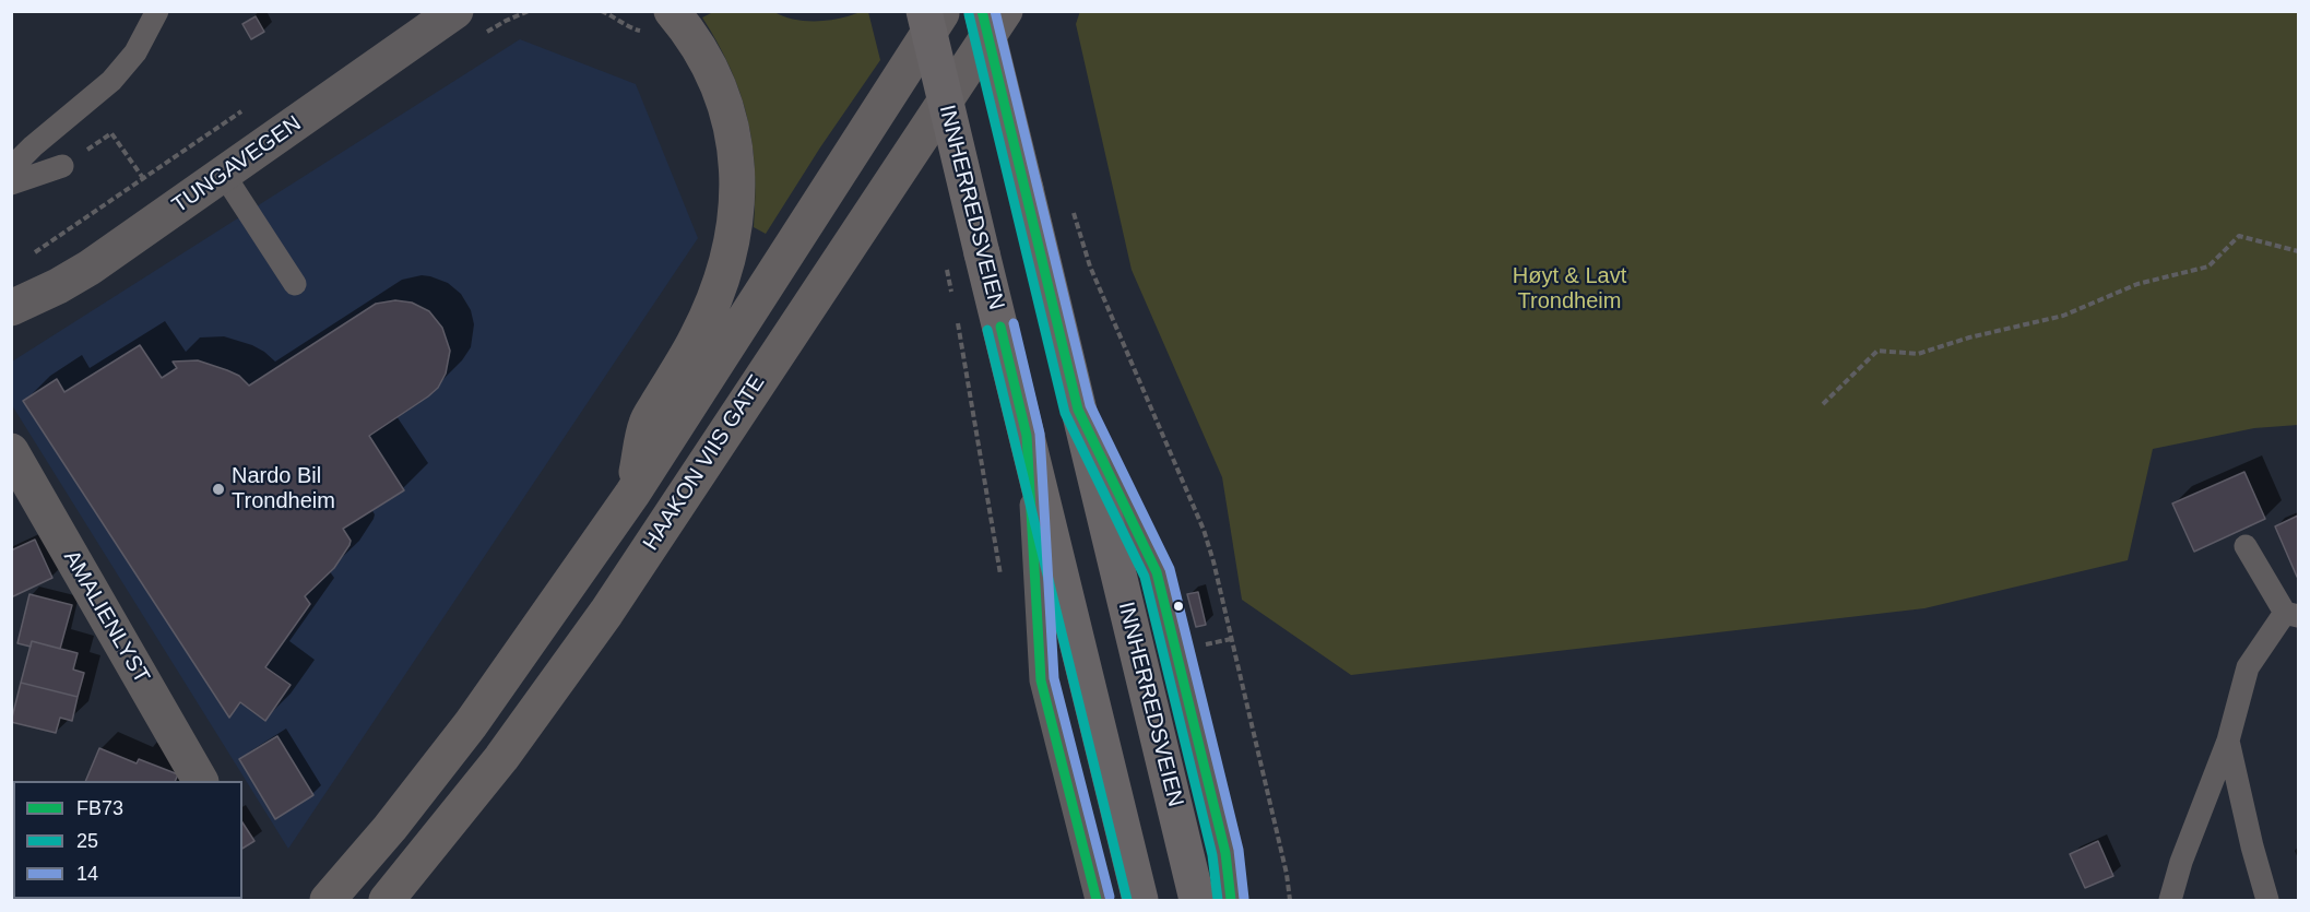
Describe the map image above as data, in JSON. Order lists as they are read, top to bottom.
{
  "streets": {
    "highway": ["INNHERREDSVEIEN"],
    "main road": ["HAAKON VIIS GATE"],
    "street": ["TUNGAVEGEN", "AMALIENLYST"]
  },
  "parks": ["Høyt & Lavt Trondheim"],
  "places": ["Nardo Bil Trondheim"],
  "lines": ["transit line FB73", "transit line 14", "transit line 25"],
  "legend": ["FB73", "25", "14"]
}
